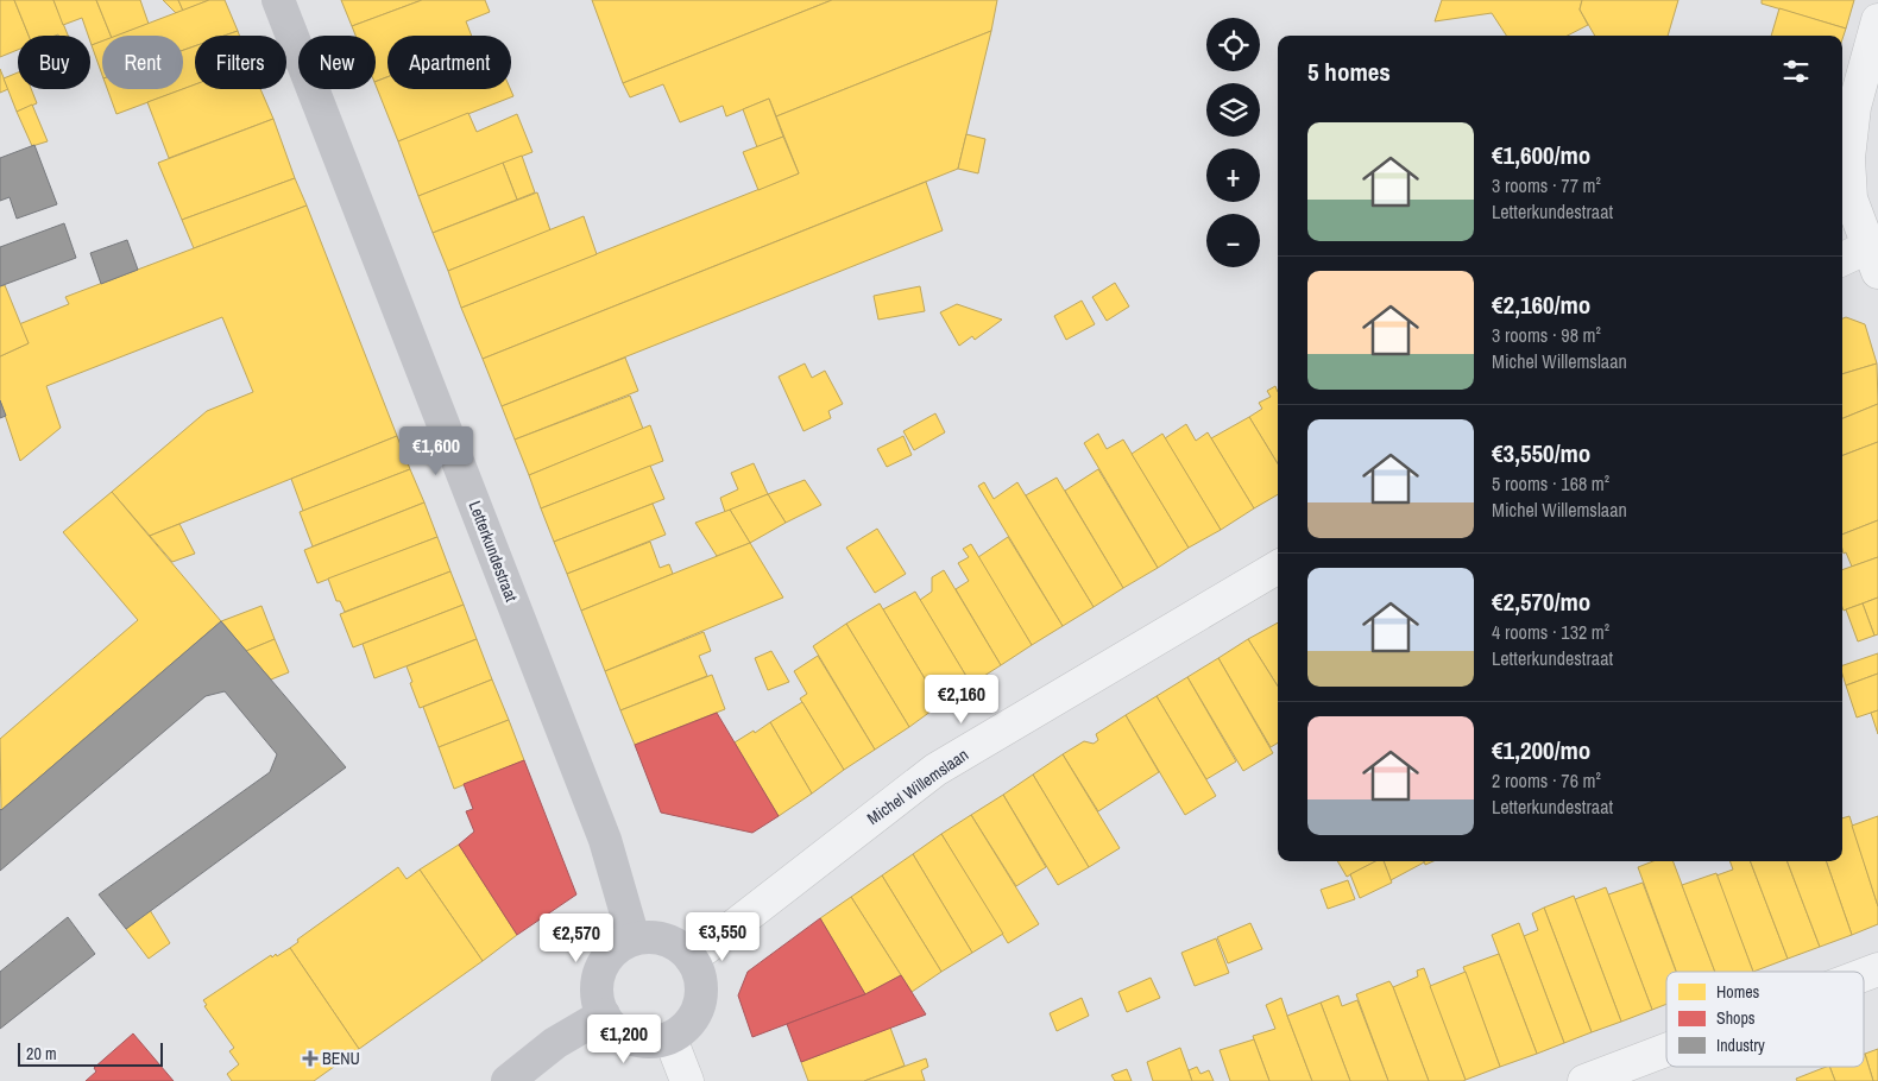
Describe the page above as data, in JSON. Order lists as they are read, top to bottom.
{
  "streets": {
    "street": ["Letterkundestraat", "Michel Willemslaan"]
  },
  "crossings": [
    ["Letterkundestraat", "Michel Willemslaan"]
  ],
  "places": {
    "health": ["BENU"]
  },
  "legend": ["Homes", "Shops", "Industry"],
  "scale_bar": "20 m",
  "page": {
    "map_buttons": ["+", "−"],
    "chip": [
      "Buy",
      "Rent",
      "Filters",
      "New",
      "Apartment"
    ],
    "heading": "5 homes",
    "list": [
      {
        "name": "€1,600/mo",
        "note": "3 rooms · 77 m² · Letterkundestraat"
      },
      {
        "name": "€2,160/mo",
        "note": "3 rooms · 98 m² · Michel Willemslaan"
      },
      {
        "name": "€3,550/mo",
        "note": "5 rooms · 168 m² · Michel Willemslaan"
      },
      {
        "name": "€2,570/mo",
        "note": "4 rooms · 132 m² · Letterkundestraat"
      },
      {
        "name": "€1,200/mo",
        "note": "2 rooms · 76 m² · Letterkundestraat"
      }
    ],
    "price": [
      "€1,600",
      "€2,160",
      "€3,550",
      "€2,570",
      "€1,200"
    ],
    "scale": "20 m"
  }
}
